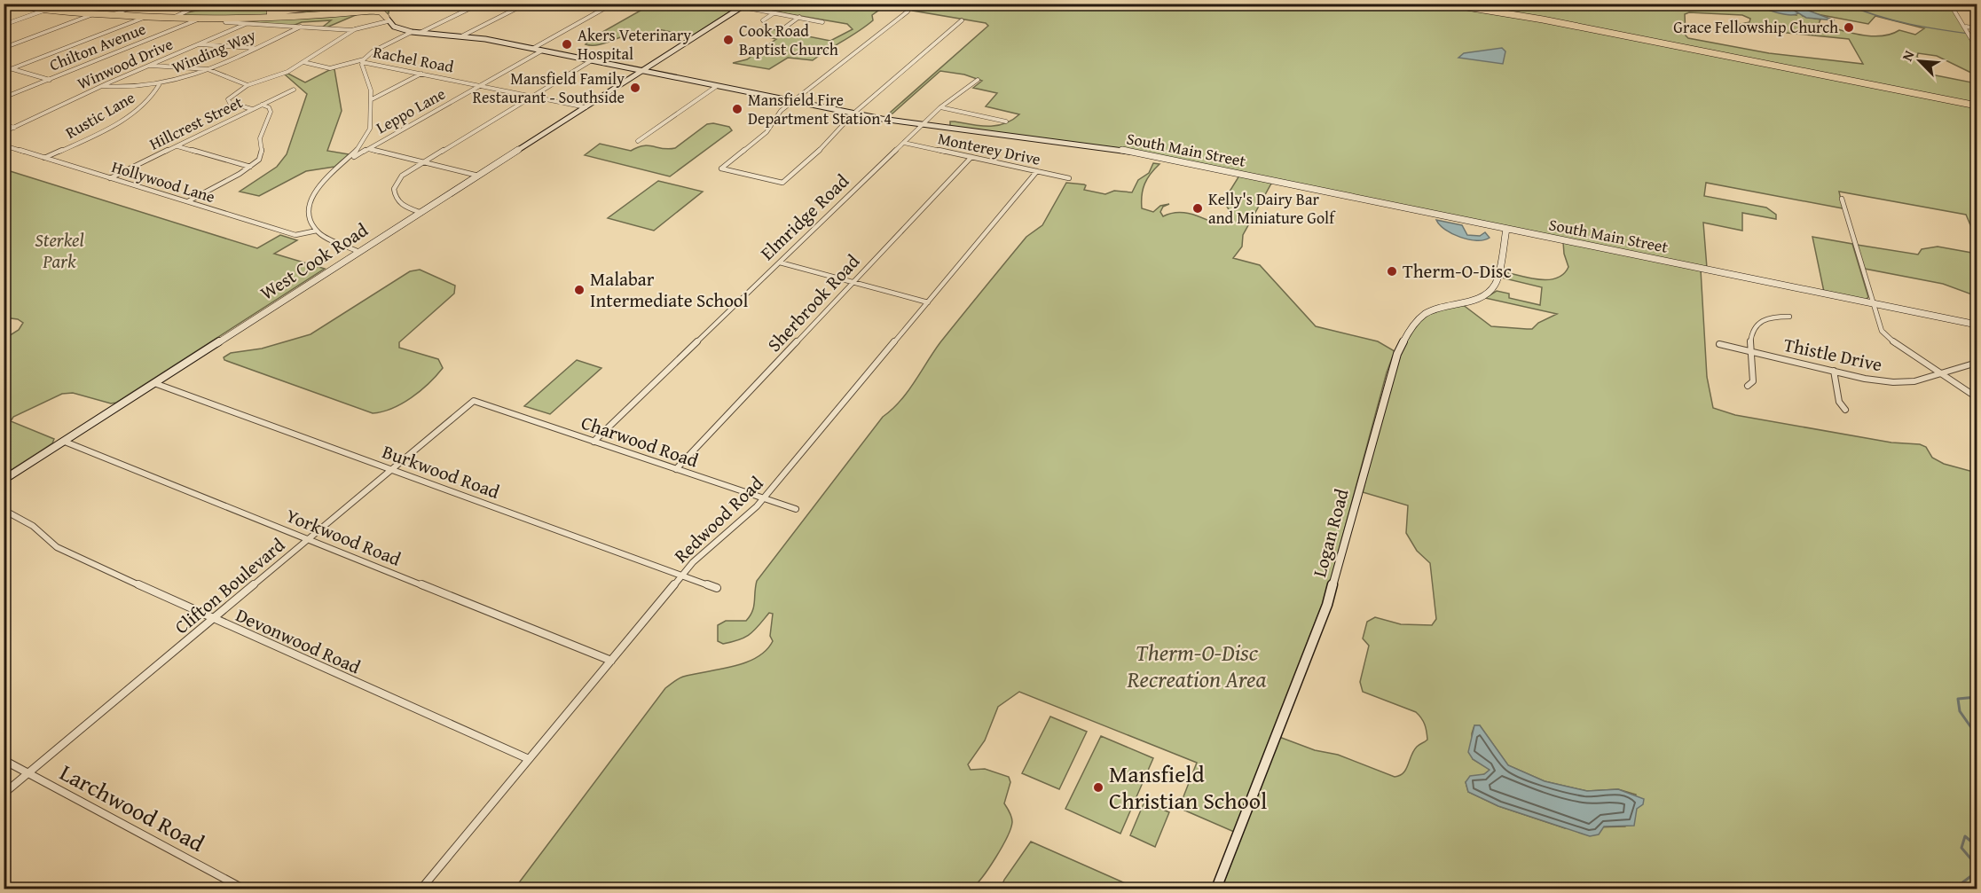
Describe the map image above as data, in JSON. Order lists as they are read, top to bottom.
{
  "streets": {
    "street": [
      "Chilton Avenue",
      "Winding Way",
      "Rachel Road",
      "Winwood Drive",
      "Leppo Lane",
      "Rustic Lane",
      "Hillcrest Street",
      "Monterey Drive",
      "South Main Street",
      "Hollywood Lane",
      "Elmridge Road",
      "West Cook Road",
      "Sherbrook Road",
      "Thistle Drive",
      "Charwood Road",
      "Burkwood Road",
      "Redwood Road",
      "Logan Road",
      "Yorkwood Road",
      "Clifton Boulevard",
      "Devonwood Road",
      "Larchwood Road"
    ]
  },
  "crossings": [
    ["Winding Way", "Winwood Drive"],
    ["Winding Way", "Rustic Lane"],
    ["Rachel Road", "Leppo Lane"],
    ["Rachel Road", "West Cook Road"],
    ["Leppo Lane", "South Main Street"],
    ["Rustic Lane", "Hollywood Lane"],
    ["Hillcrest Street", "Hollywood Lane"],
    ["Monterey Drive", "Elmridge Road"],
    ["Monterey Drive", "Sherbrook Road"],
    ["Monterey Drive", "Redwood Road"],
    ["South Main Street", "Elmridge Road"],
    ["South Main Street", "West Cook Road"],
    ["South Main Street", "Logan Road"],
    ["Elmridge Road", "Charwood Road"],
    ["West Cook Road", "Burkwood Road"],
    ["West Cook Road", "Yorkwood Road"],
    ["Sherbrook Road", "Charwood Road"],
    ["Charwood Road", "Redwood Road"],
    ["Charwood Road", "Clifton Boulevard"],
    ["Burkwood Road", "Redwood Road"],
    ["Burkwood Road", "Clifton Boulevard"],
    ["Redwood Road", "Yorkwood Road"],
    ["Redwood Road", "Devonwood Road"],
    ["Yorkwood Road", "Clifton Boulevard"],
    ["Clifton Boulevard", "Devonwood Road"],
    ["Clifton Boulevard", "Larchwood Road"]
  ],
  "parks": ["Sterkel Park", "Therm-O-Disc Recreation Area"],
  "places": [
    "Grace Fellowship Church",
    "Cook Road Baptist Church",
    "Akers Veterinary Hospital",
    "Mansfield Family Restaurant - Southside",
    "Mansfield Fire Department Station 4",
    "Kelly's Dairy Bar and Miniature Golf",
    "Therm-O-Disc",
    "Malabar Intermediate School",
    "Mansfield Christian School"
  ],
  "north": "top left"
}
